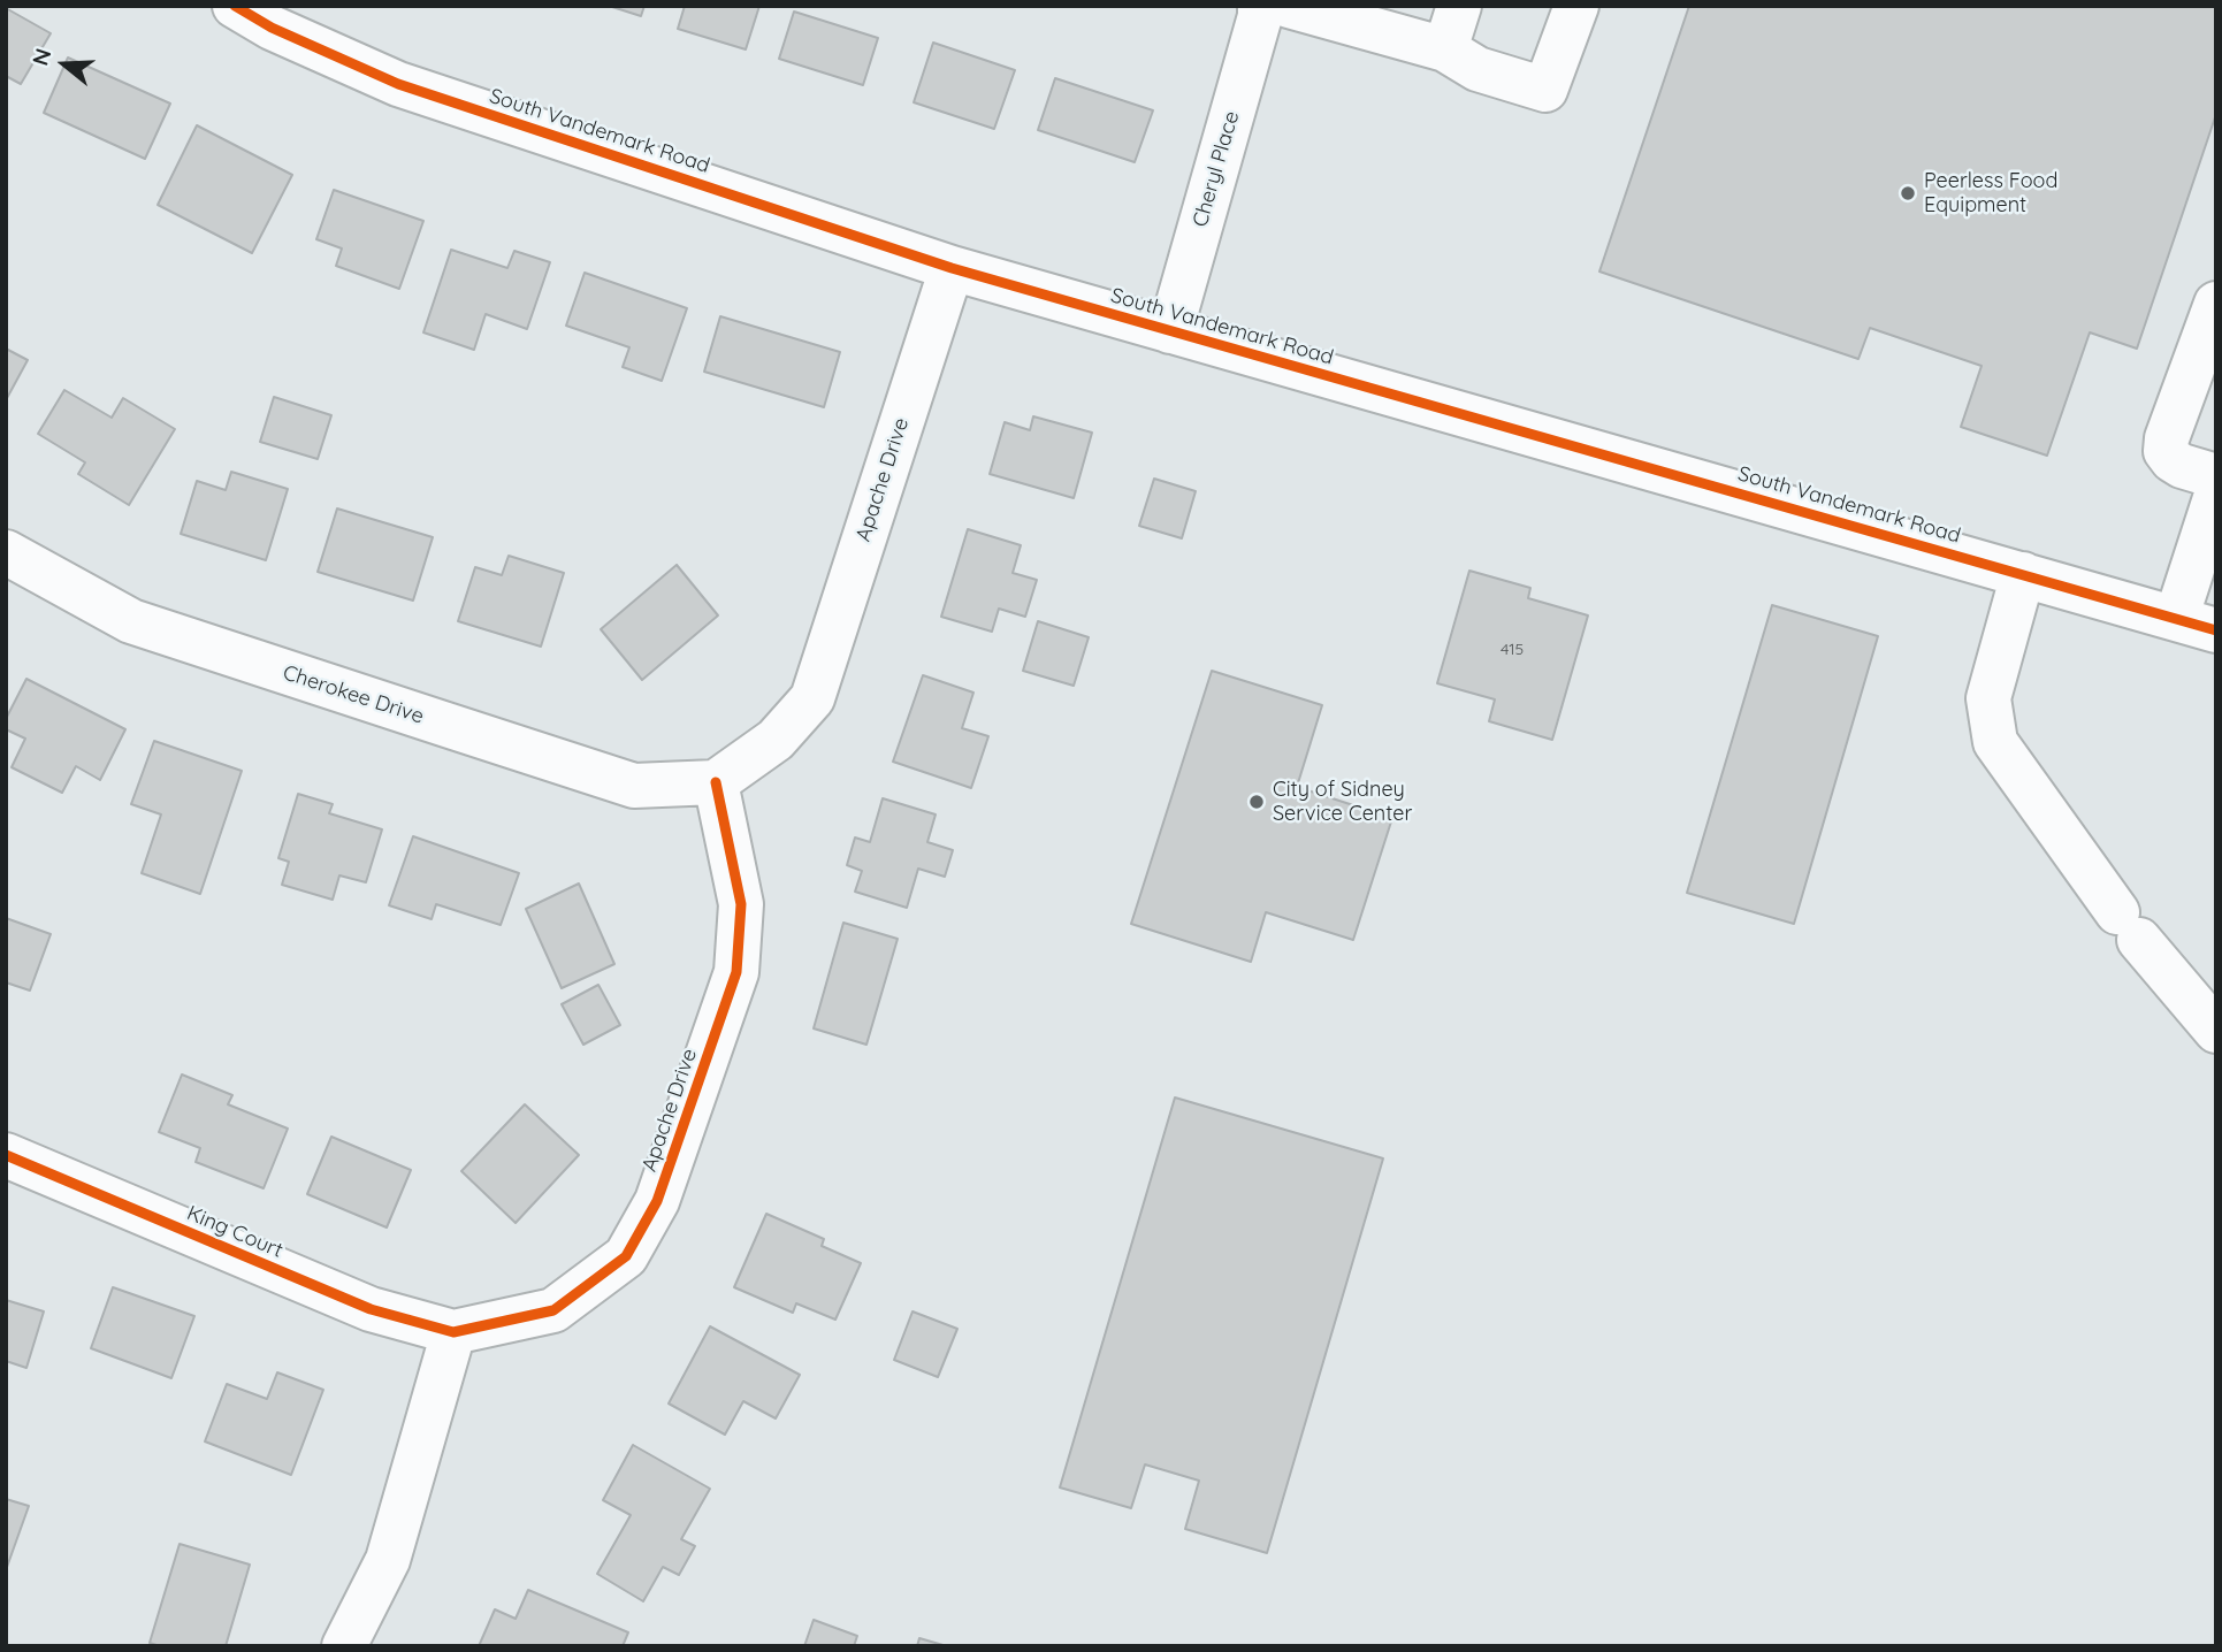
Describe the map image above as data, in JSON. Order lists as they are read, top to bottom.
{
  "streets": {
    "street": [
      "South Vandemark Road",
      "Cheryl Place",
      "Apache Drive",
      "Cherokee Drive",
      "King Court"
    ]
  },
  "crossings": [
    ["South Vandemark Road", "Cheryl Place"],
    ["South Vandemark Road", "Apache Drive"],
    ["Apache Drive", "Cherokee Drive"],
    ["Apache Drive", "King Court"]
  ],
  "places": ["Peerless Food Equipment", "City of Sidney Service Center"],
  "house_numbers": ["415"],
  "north": "left"
}
